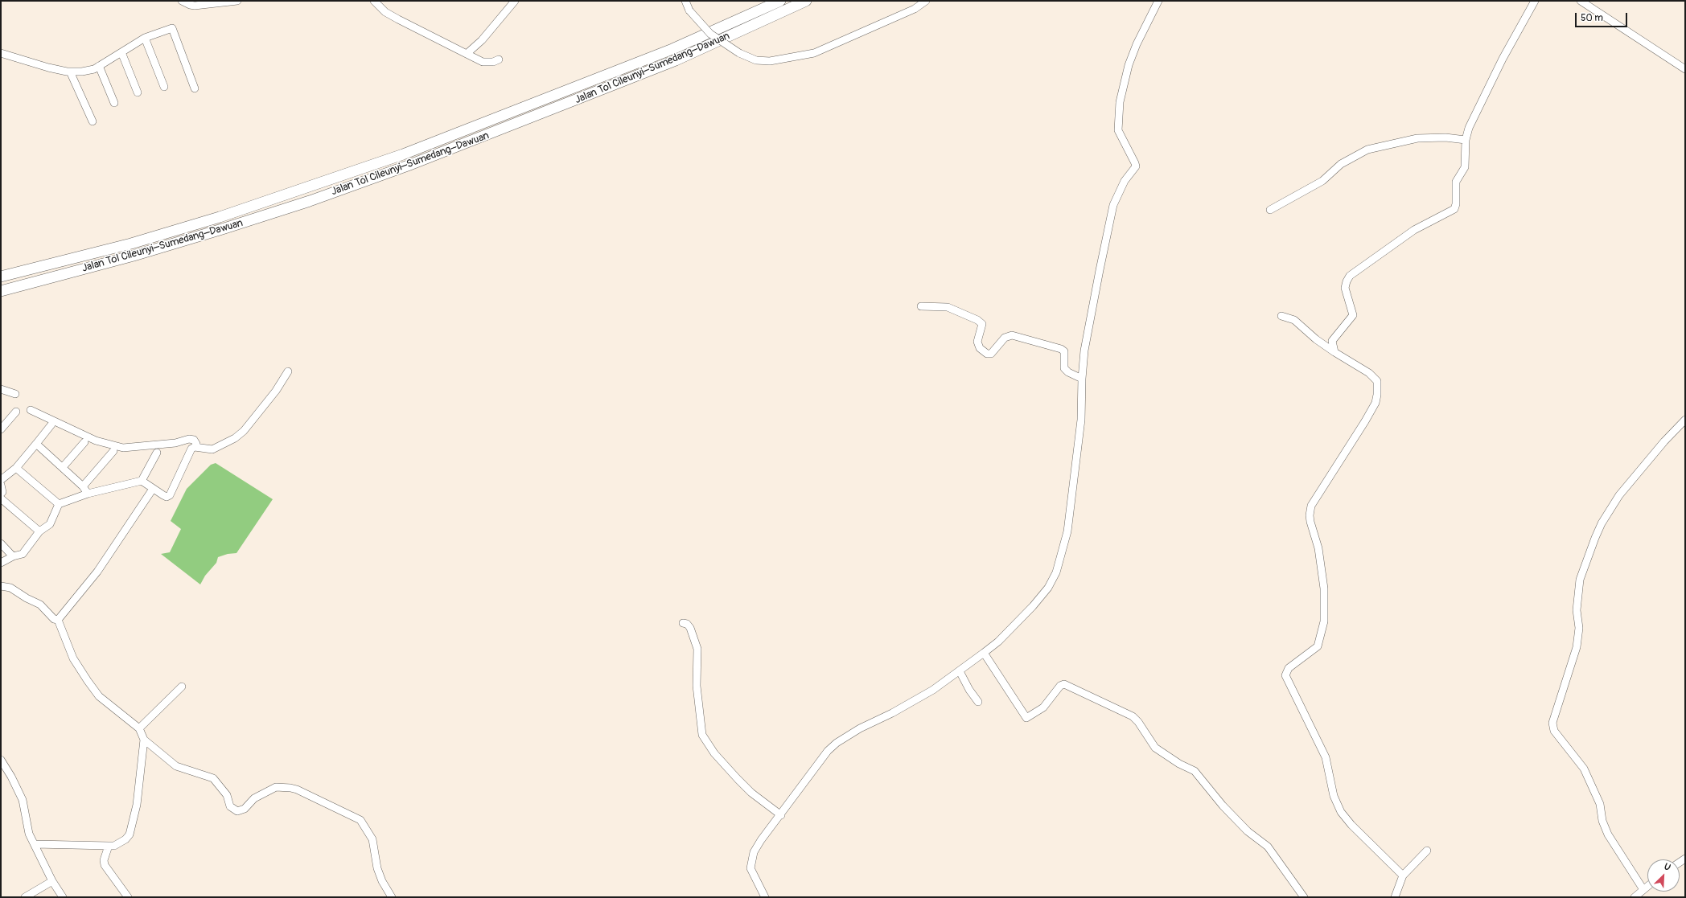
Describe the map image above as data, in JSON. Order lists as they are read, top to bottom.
{
  "streets": {
    "highway": ["Jalan Tol Cileunyi–Sumedang–Dawuan"]
  },
  "scale_bar": "50 m",
  "north": "top right"
}
